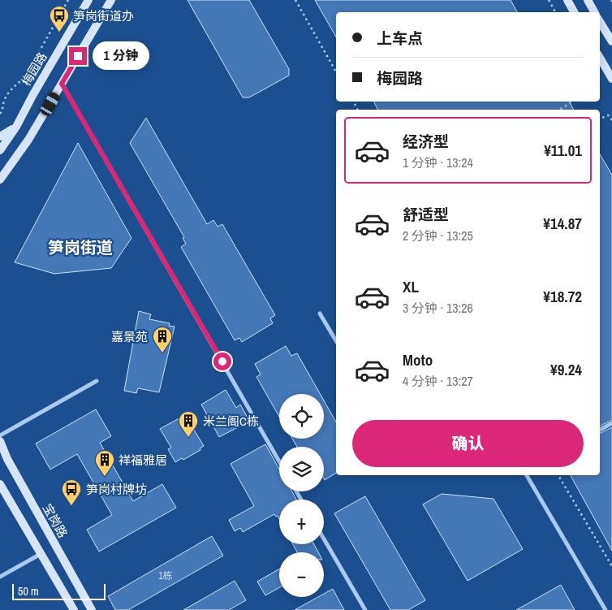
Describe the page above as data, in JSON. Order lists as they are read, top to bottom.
{
  "streets": {
    "main road": ["梅园路", "宝岗路"]
  },
  "districts": ["笋岗街道"],
  "places": {
    "bus stop": ["笋岗街道办", "笋岗村牌坊"],
    "building": ["嘉景苑", "米兰阁C栋", "祥福雅居"]
  },
  "house_numbers": ["1栋"],
  "scale_bar": "50 m",
  "page": {
    "banner": ["上车点", "梅园路"],
    "bubble": "1 分钟",
    "list": [
      {
        "name": "经济型",
        "note": "1 分钟 · 13:24",
        "value": "¥11.01"
      },
      {
        "name": "舒适型",
        "note": "2 分钟 · 13:25",
        "value": "¥14.87"
      },
      {
        "name": "XL",
        "note": "3 分钟 · 13:26",
        "value": "¥18.72"
      },
      {
        "name": "Moto",
        "note": "4 分钟 · 13:27",
        "value": "¥9.24"
      }
    ],
    "map_buttons": ["+", "−"],
    "buttons": "确认",
    "scale": "50 m"
  }
}
